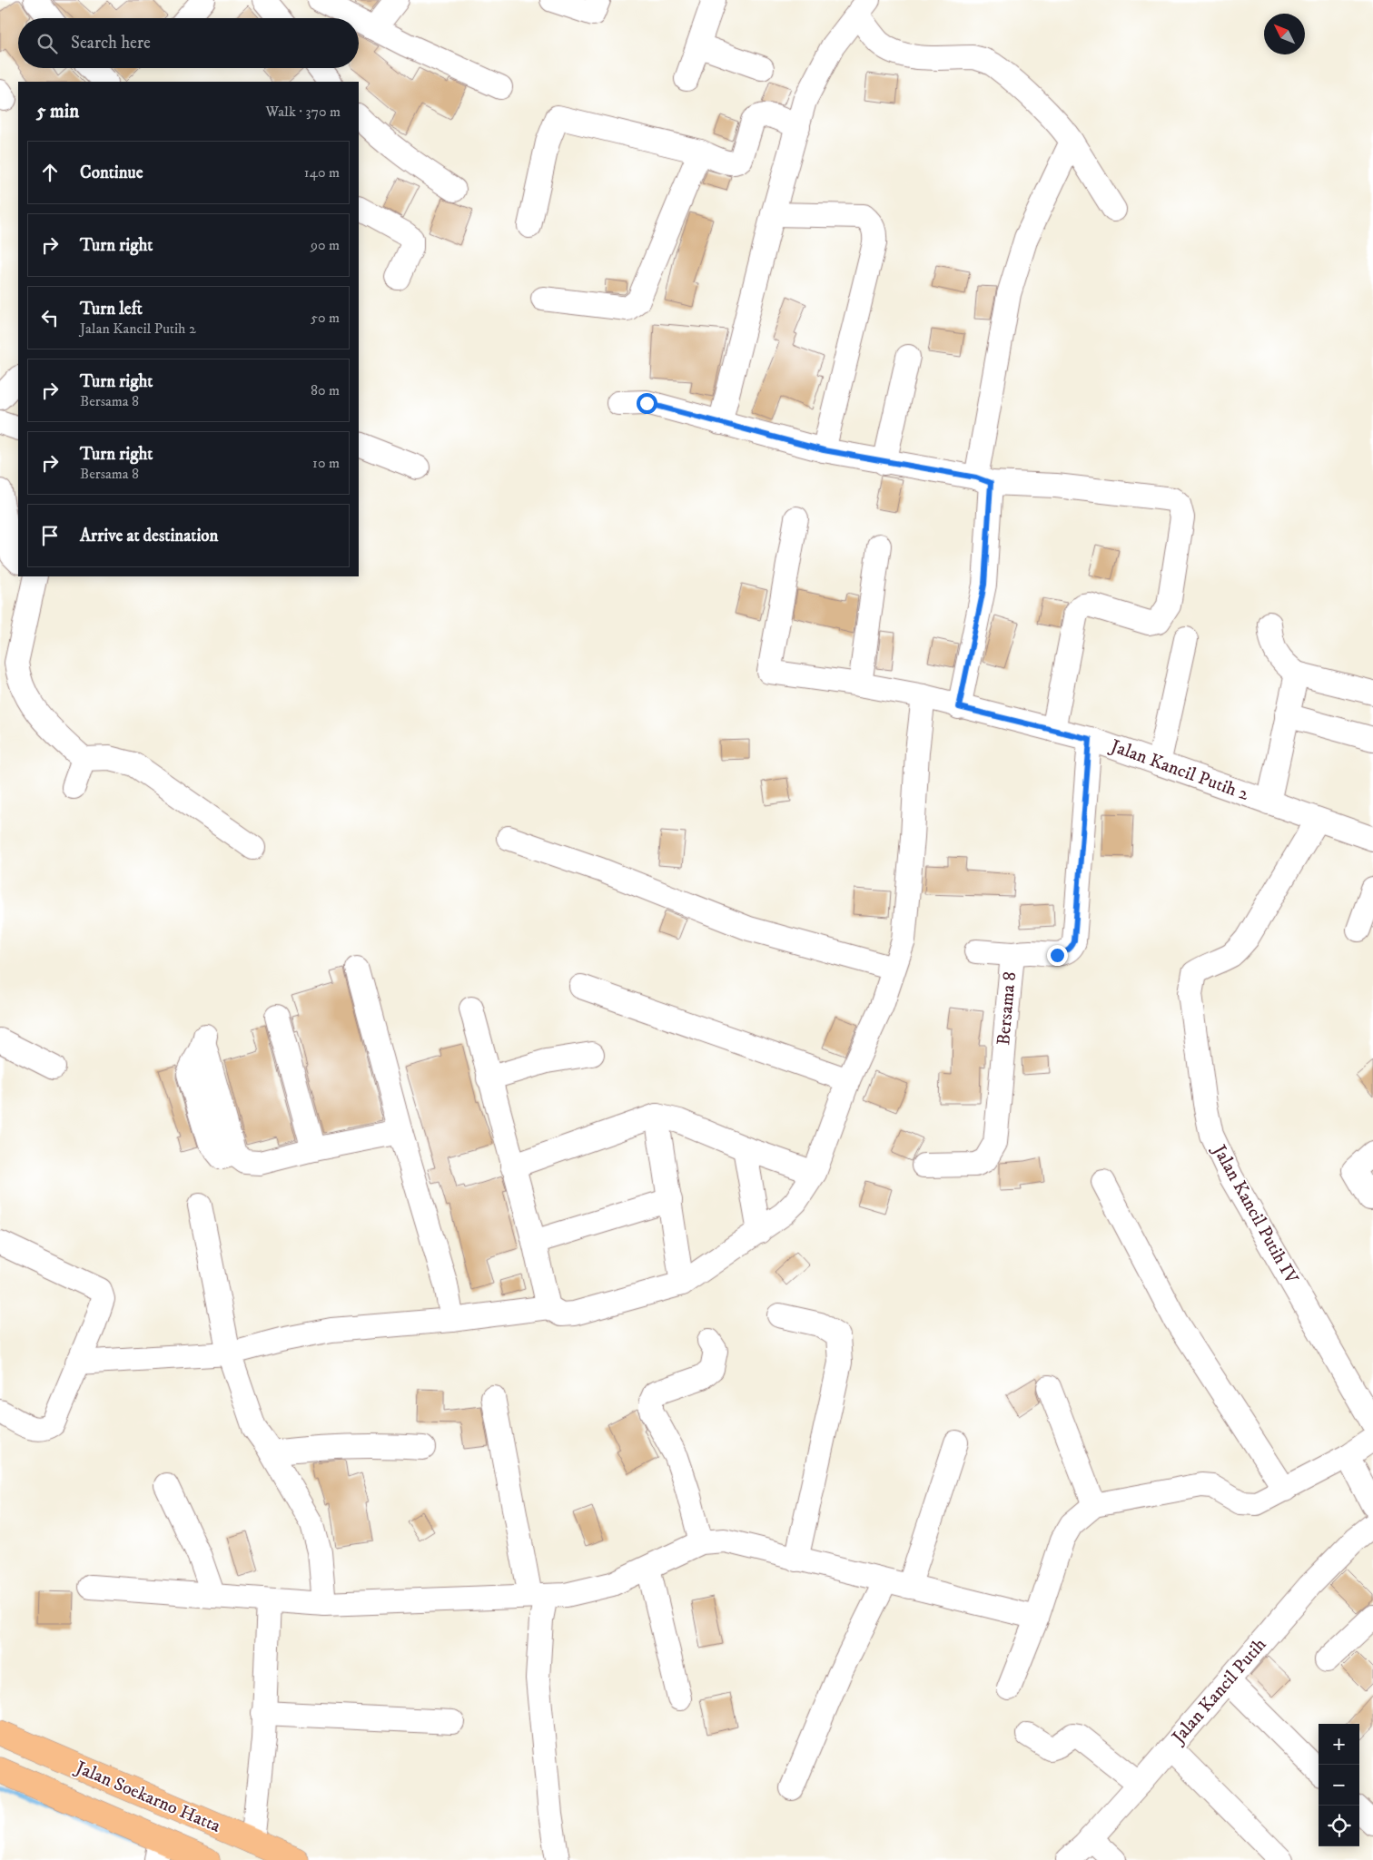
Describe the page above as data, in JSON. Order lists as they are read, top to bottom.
{
  "streets": {
    "highway": ["Jalan Soekarno Hatta"],
    "street": [
      "Jalan Kancil Putih 2",
      "Bersama 8",
      "Jalan Kancil Putih IV",
      "Jalan Kancil Putih"
    ]
  },
  "crossings": [
    ["Jalan Kancil Putih 2", "Bersama 8"],
    ["Jalan Kancil Putih 2", "Jalan Kancil Putih IV"]
  ],
  "north": "top left",
  "page": {
    "search": "Search here",
    "heading": ["5 min", "Walk · 370 m"],
    "list": [
      ["Continue", "140 m"],
      ["Turn right", "90 m"],
      ["Turn left", "Jalan Kancil Putih 2", "50 m"],
      ["Turn right", "Bersama 8", "80 m"],
      ["Turn right", "Bersama 8", "10 m"],
      "Arrive at destination"
    ],
    "map_buttons": ["+", "−"]
  }
}
